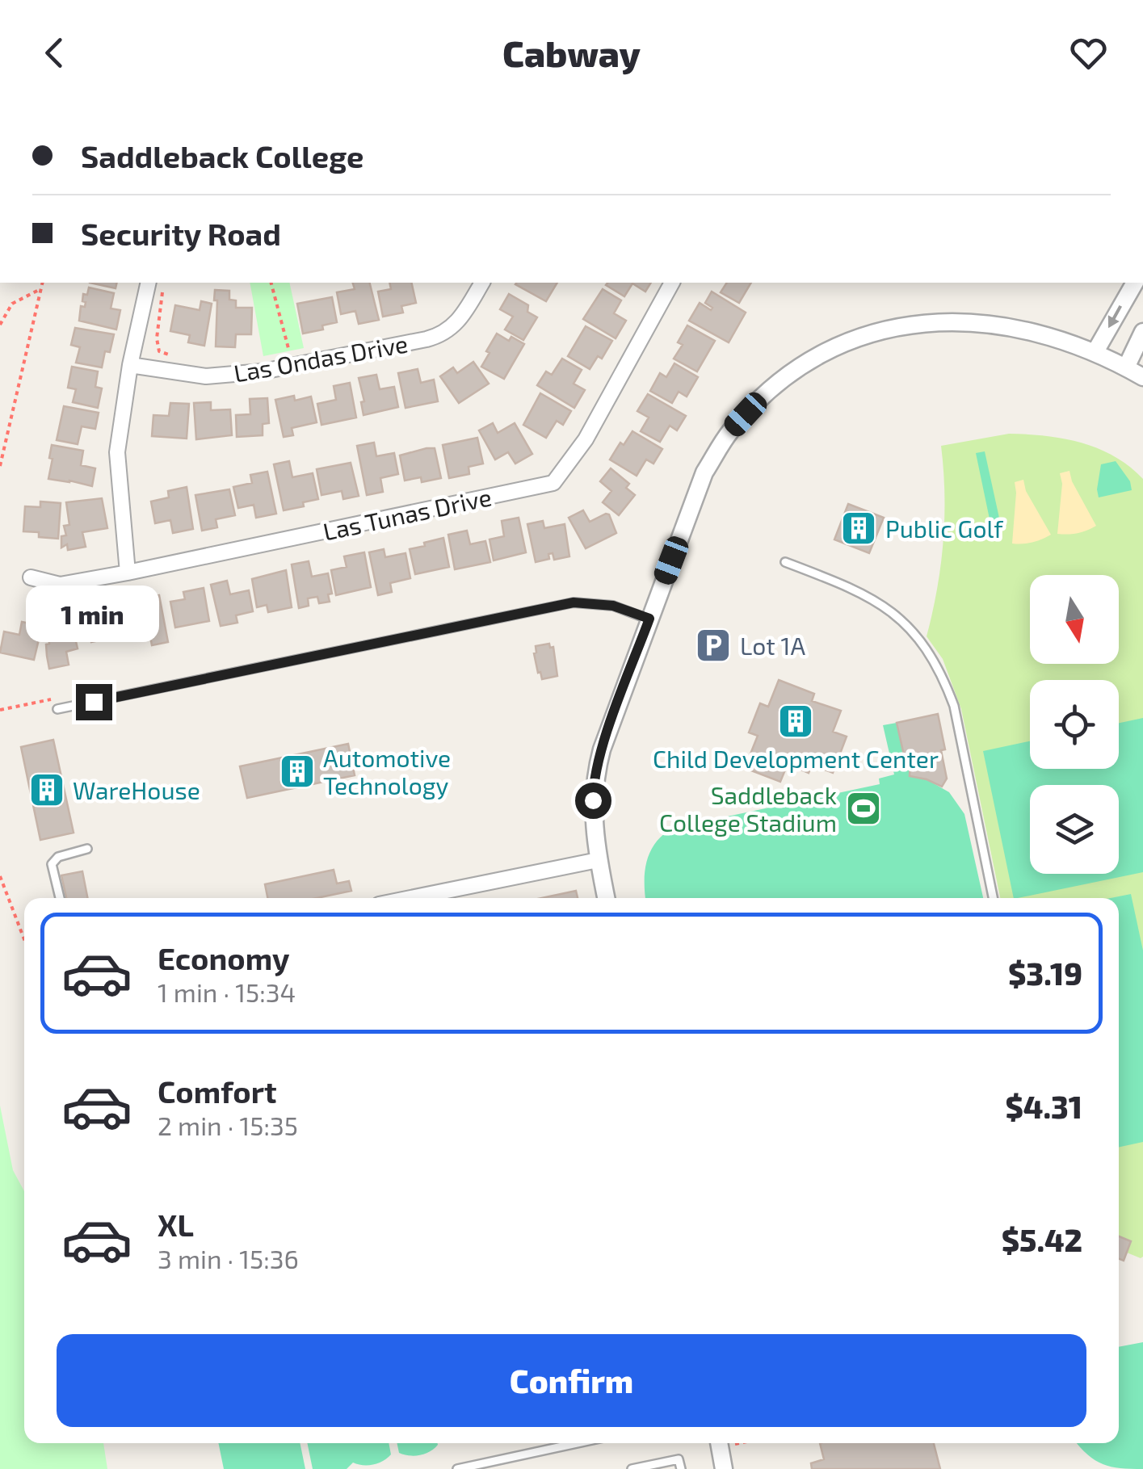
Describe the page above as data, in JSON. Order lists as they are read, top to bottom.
{
  "streets": {
    "street": ["Las Ondas Drive", "Las Tunas Drive"]
  },
  "places": {
    "building": [
      "Public Golf",
      "Child Development Center",
      "Automotive Technology",
      "WareHouse"
    ],
    "parking": ["Lot 1A"],
    "sports": ["Saddleback College Stadium"]
  },
  "north": "bottom",
  "page": {
    "header": "Cabway",
    "banner": ["Saddleback College", "Security Road"],
    "bubble": "1 min",
    "list": [
      {
        "name": "Economy",
        "note": "1 min · 15:34",
        "value": "$3.19"
      },
      {
        "name": "Comfort",
        "note": "2 min · 15:35",
        "value": "$4.31"
      },
      {
        "name": "XL",
        "note": "3 min · 15:36",
        "value": "$5.42"
      }
    ],
    "buttons": "Confirm"
  }
}
